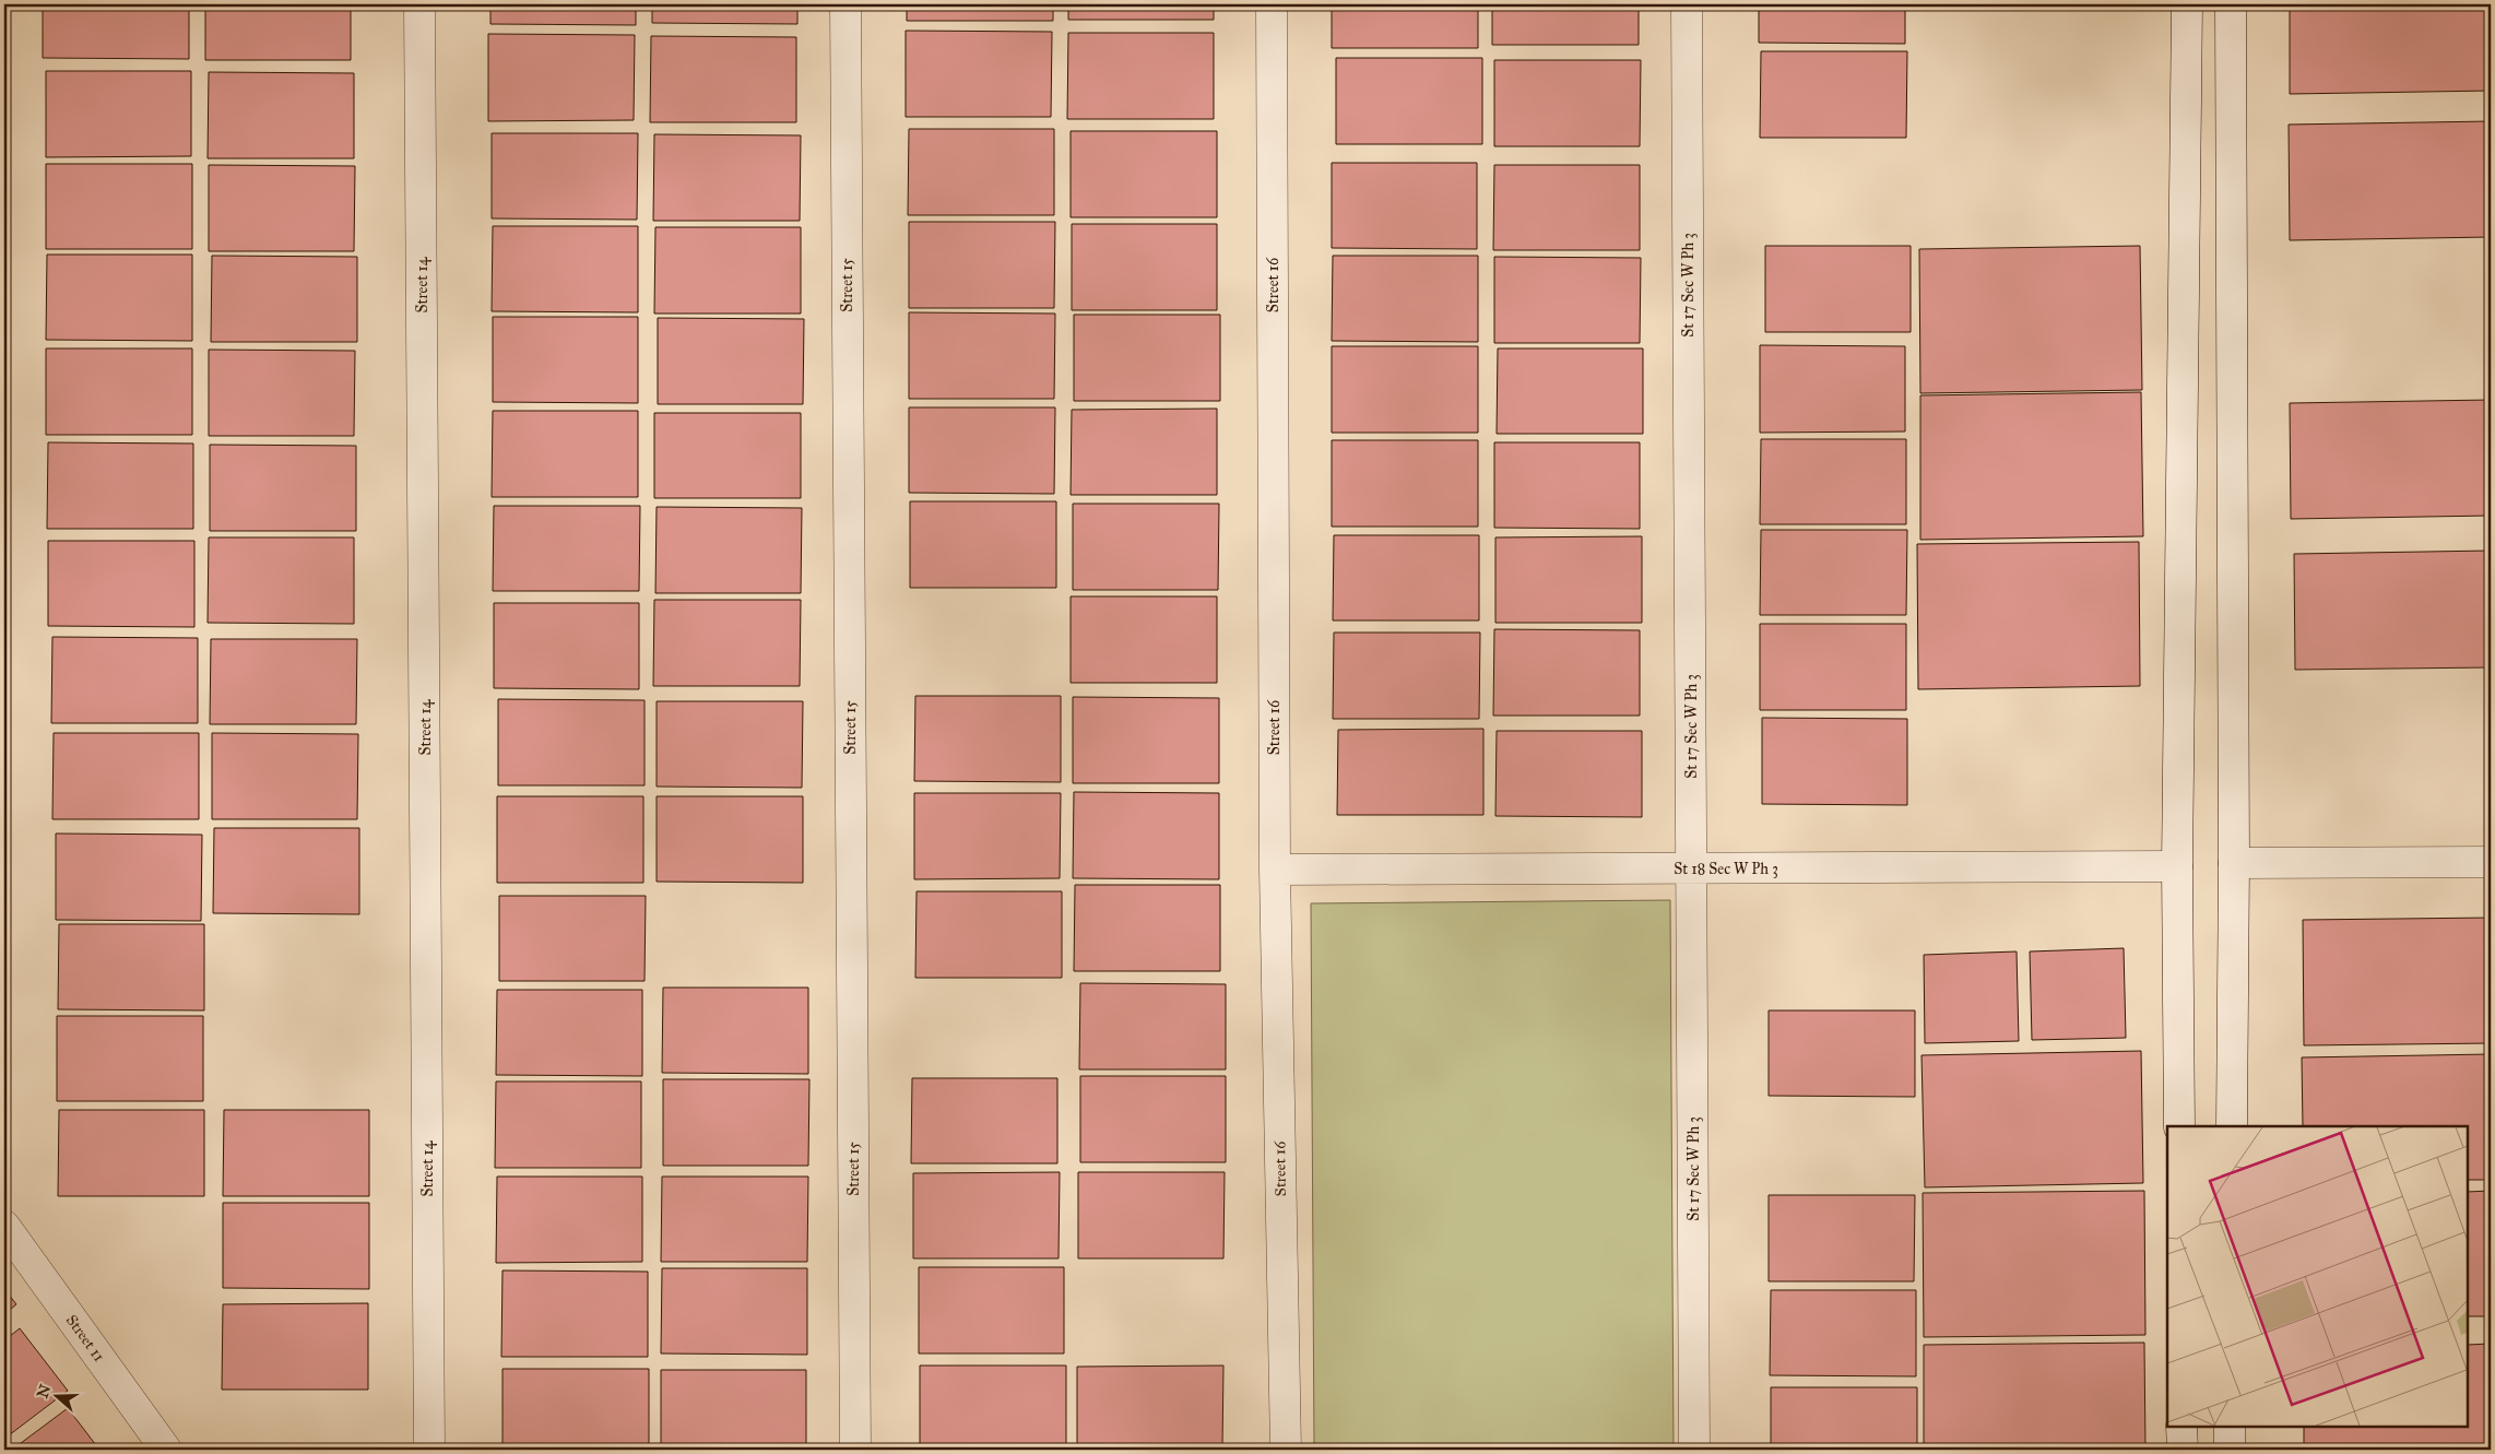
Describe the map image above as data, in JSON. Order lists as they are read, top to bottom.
{
  "streets": {
    "street": [
      "Street 14",
      "Street 15",
      "Street 16",
      "St 17 Sec W Ph 3",
      "St 18 Sec W Ph 3",
      "Street 11"
    ]
  },
  "crossings": [
    ["Street 16", "St 18 Sec W Ph 3"],
    ["St 17 Sec W Ph 3", "St 18 Sec W Ph 3"]
  ],
  "north": "left"
}
